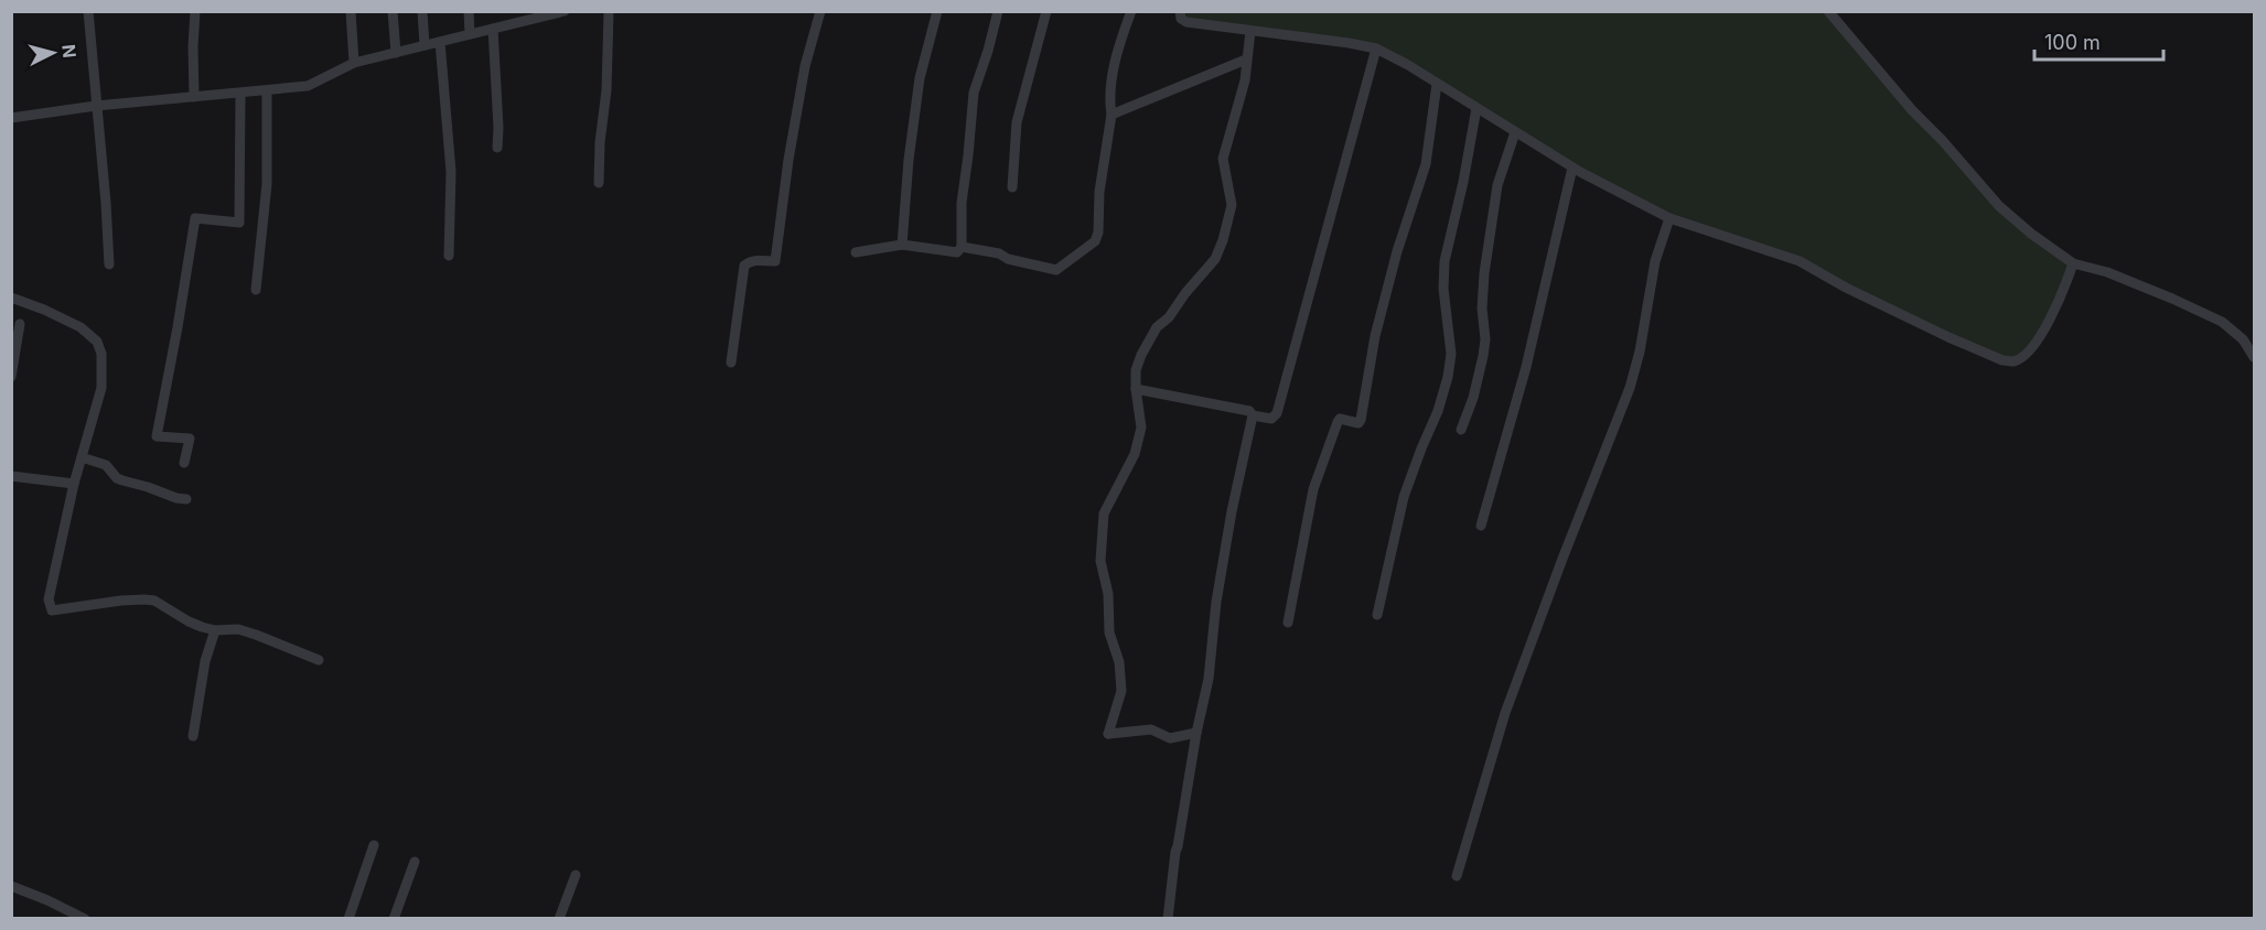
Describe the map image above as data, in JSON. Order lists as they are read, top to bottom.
{
  "scale_bar": "100 m",
  "north": "right"
}
